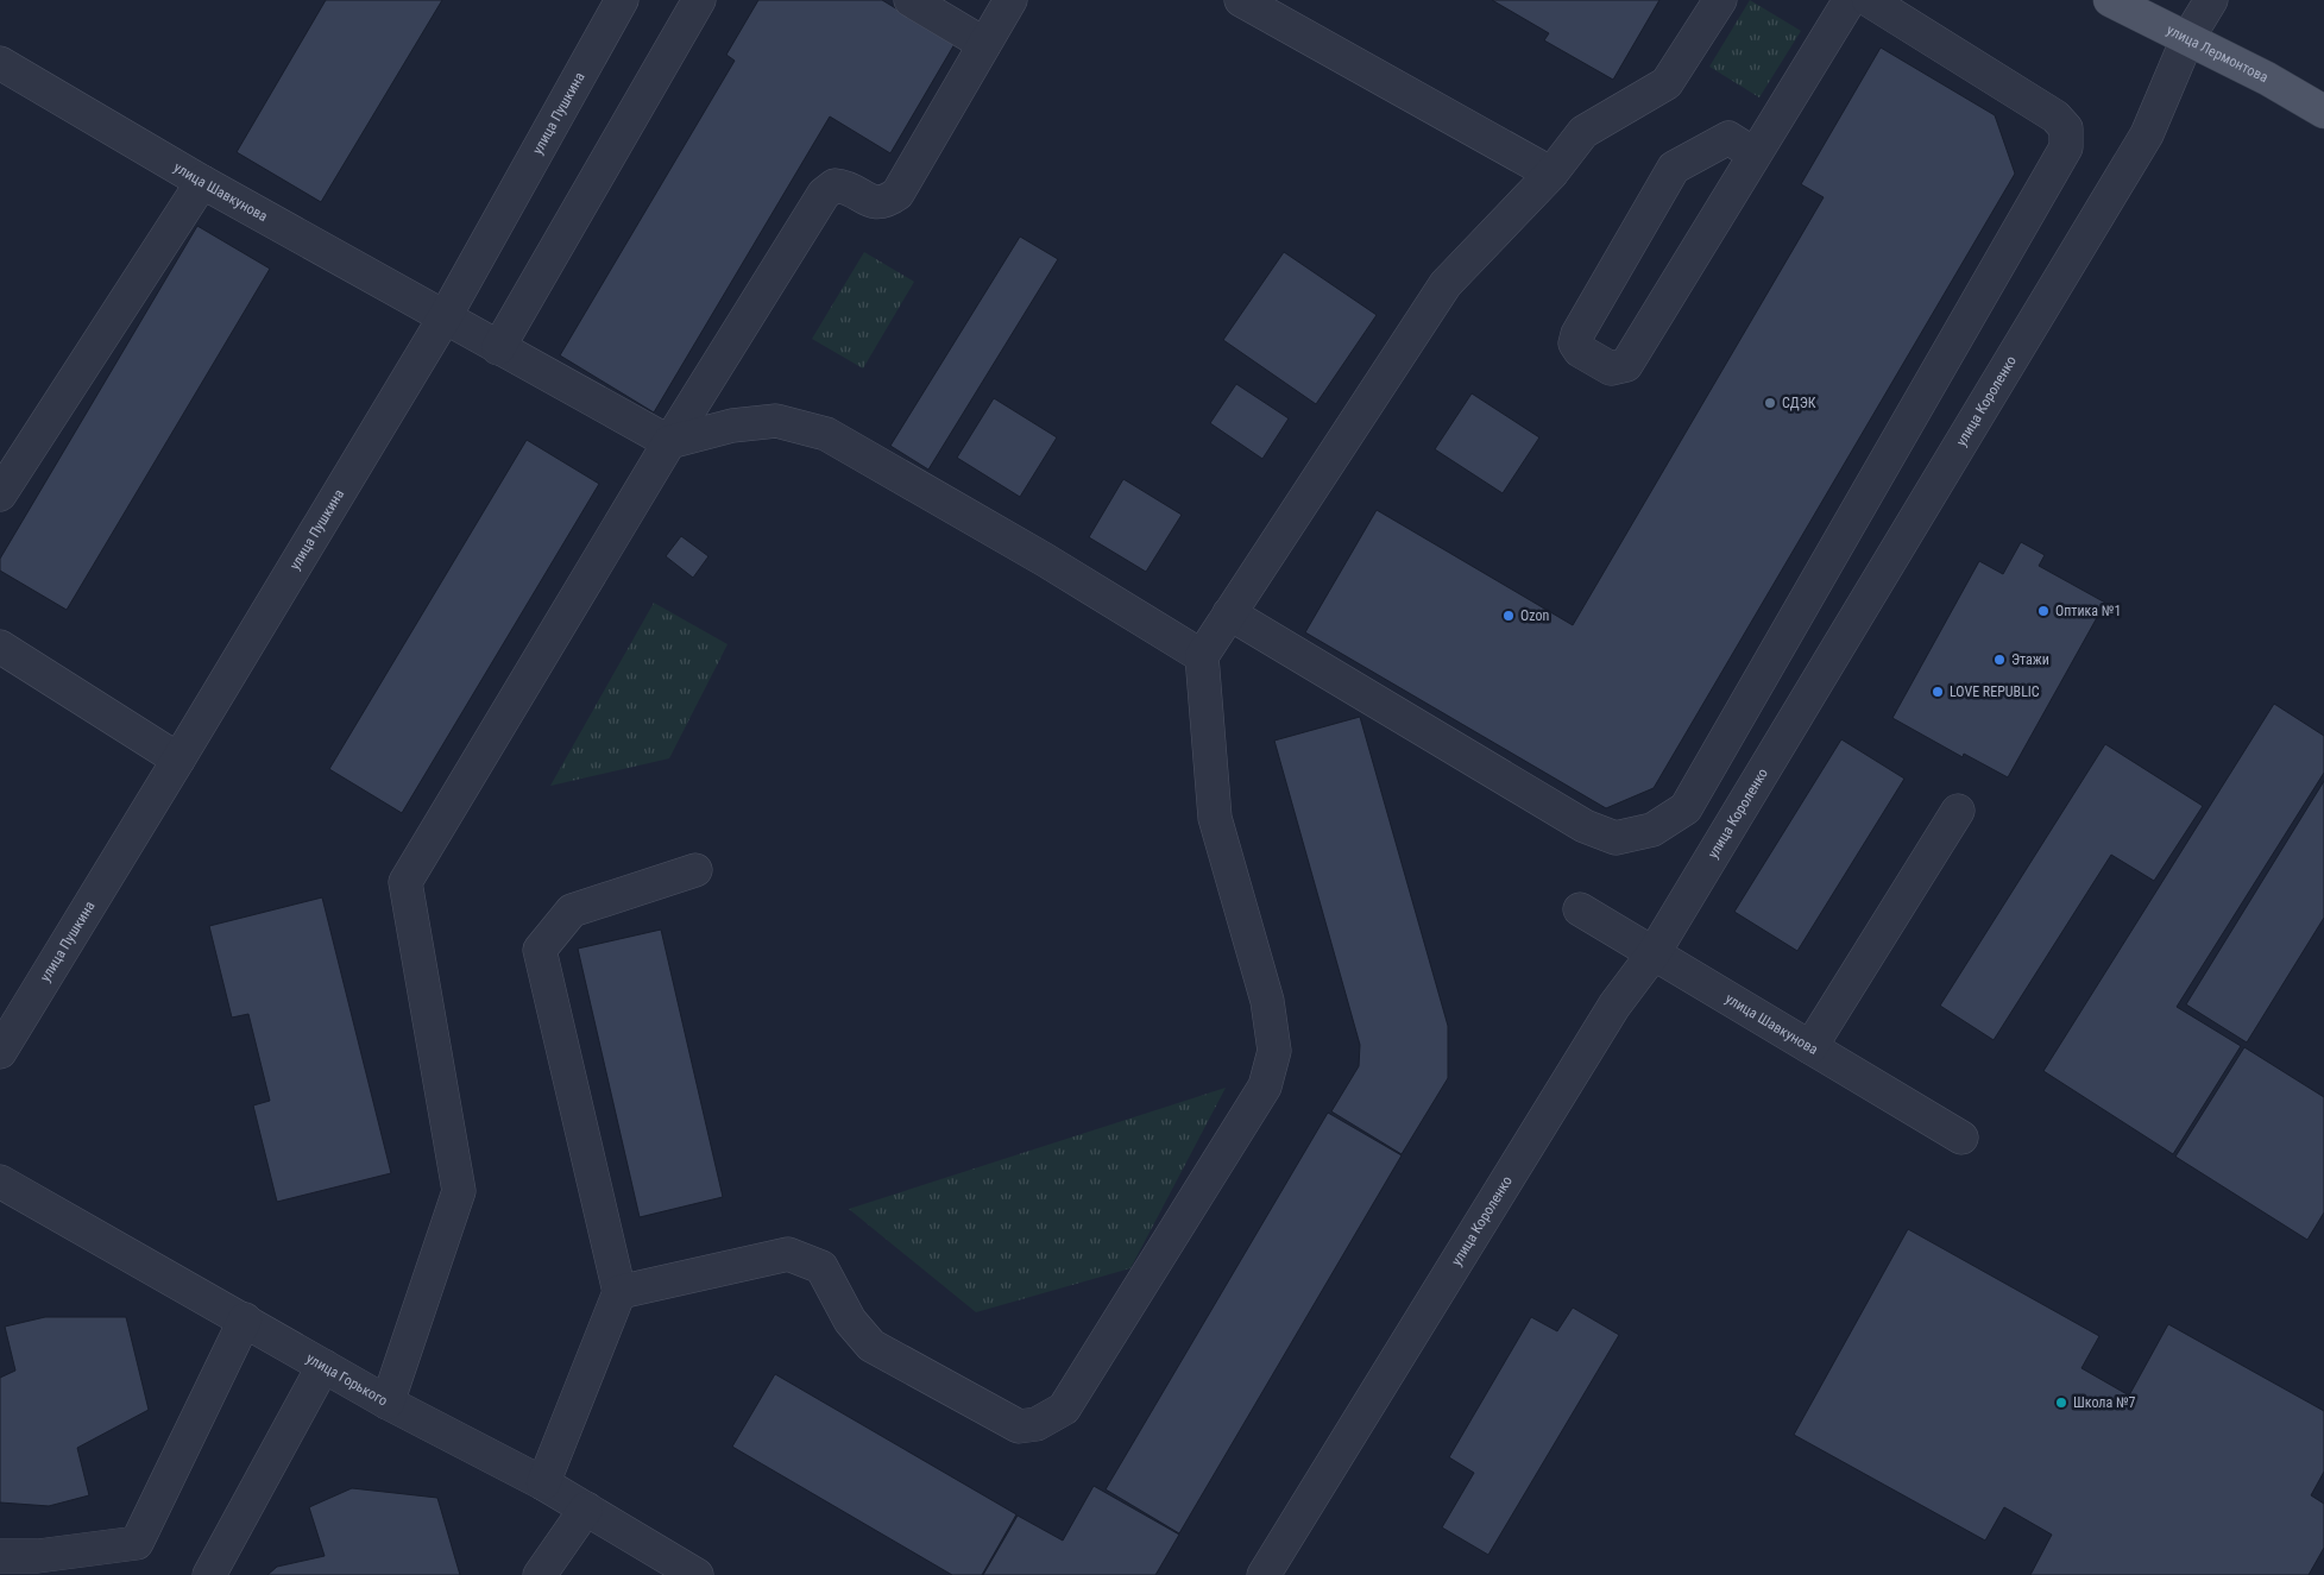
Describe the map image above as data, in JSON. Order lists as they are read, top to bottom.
{
  "streets": {
    "main road": ["улица Лермонтова"],
    "street": [
      "улица Пушкина",
      "улица Шавкунова",
      "улица Короленко",
      "улица Горького"
    ]
  },
  "crossings": [
    ["улица Лермонтова", "улица Короленко"],
    ["улица Пушкина", "улица Шавкунова"],
    ["улица Шавкунова", "улица Короленко"]
  ],
  "places": [
    "СДЭК",
    "Оптика №1",
    "Ozon",
    "Этажи",
    "LOVE REPUBLIC",
    "Школа №7"
  ]
}
